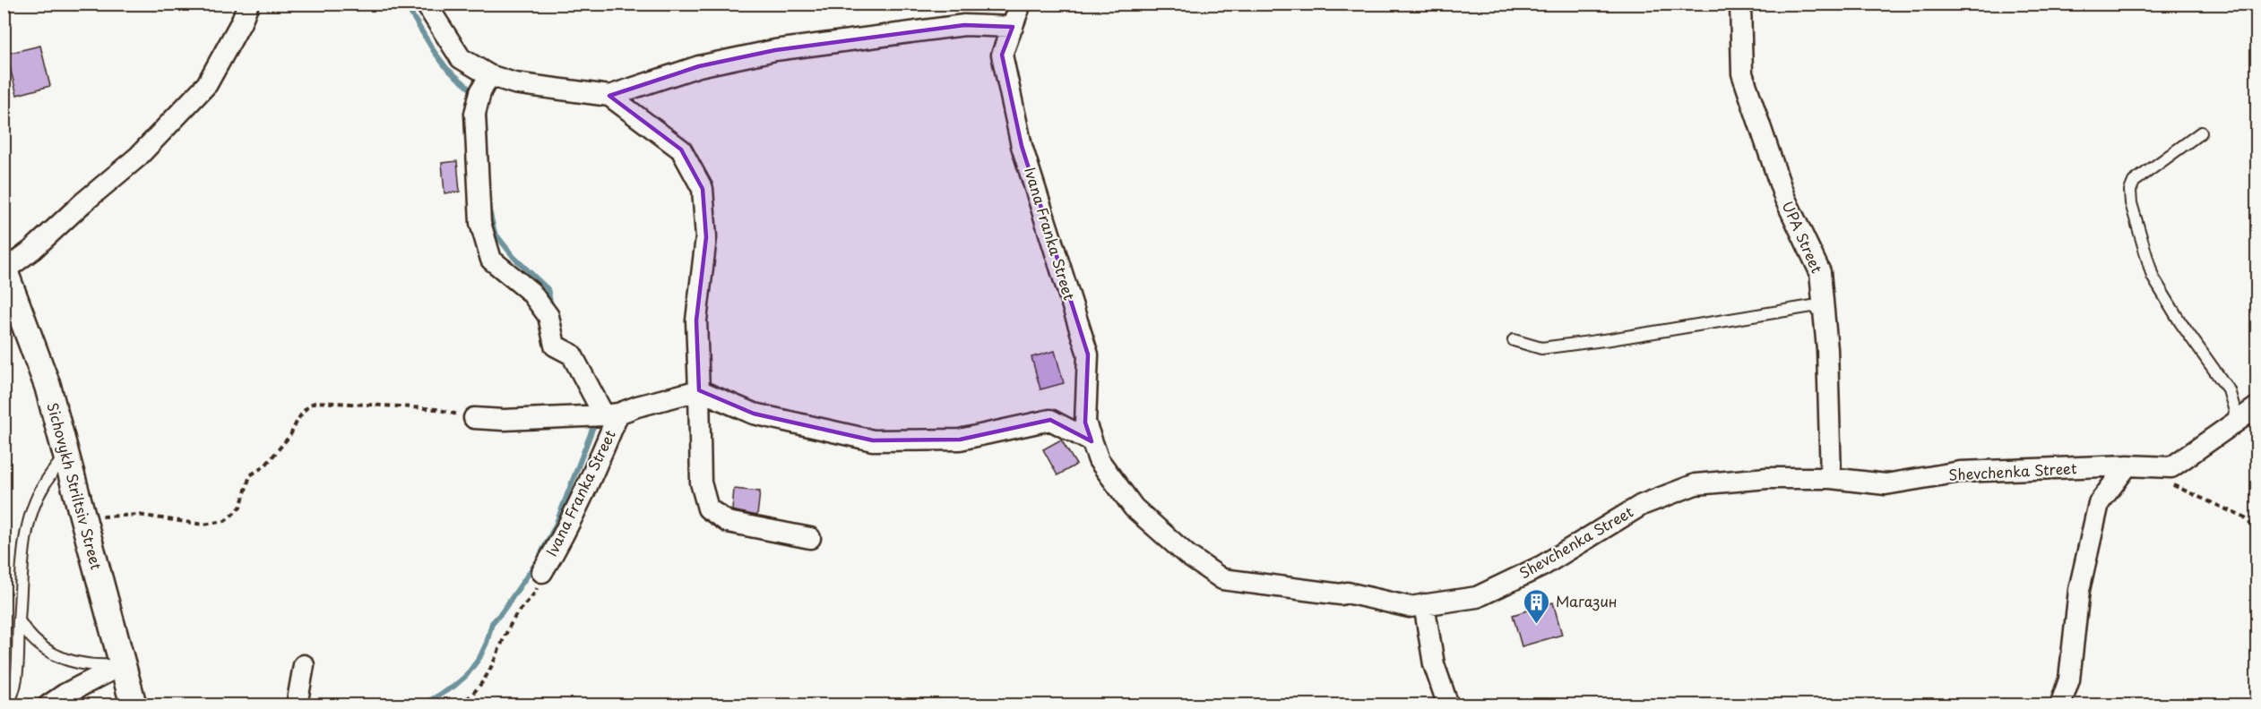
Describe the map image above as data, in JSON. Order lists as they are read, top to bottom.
{
  "streets": {
    "street": [
      "Ivana Franka Street",
      "UPA Street",
      "Shevchenka Street",
      "Sichovykh Striltsiv Street"
    ]
  },
  "crossings": [
    ["Ivana Franka Street", "Shevchenka Street"],
    ["UPA Street", "Shevchenka Street"]
  ],
  "places": {
    "building": ["Магазин"]
  }
}
